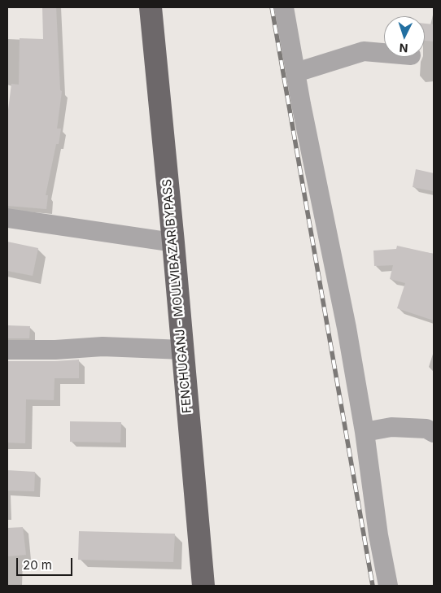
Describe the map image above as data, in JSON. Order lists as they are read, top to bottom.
{
  "streets": {
    "highway": ["FENCHUGANJ - MOULVIBAZAR BYPASS"]
  },
  "scale_bar": "20 m",
  "north": "bottom"
}
